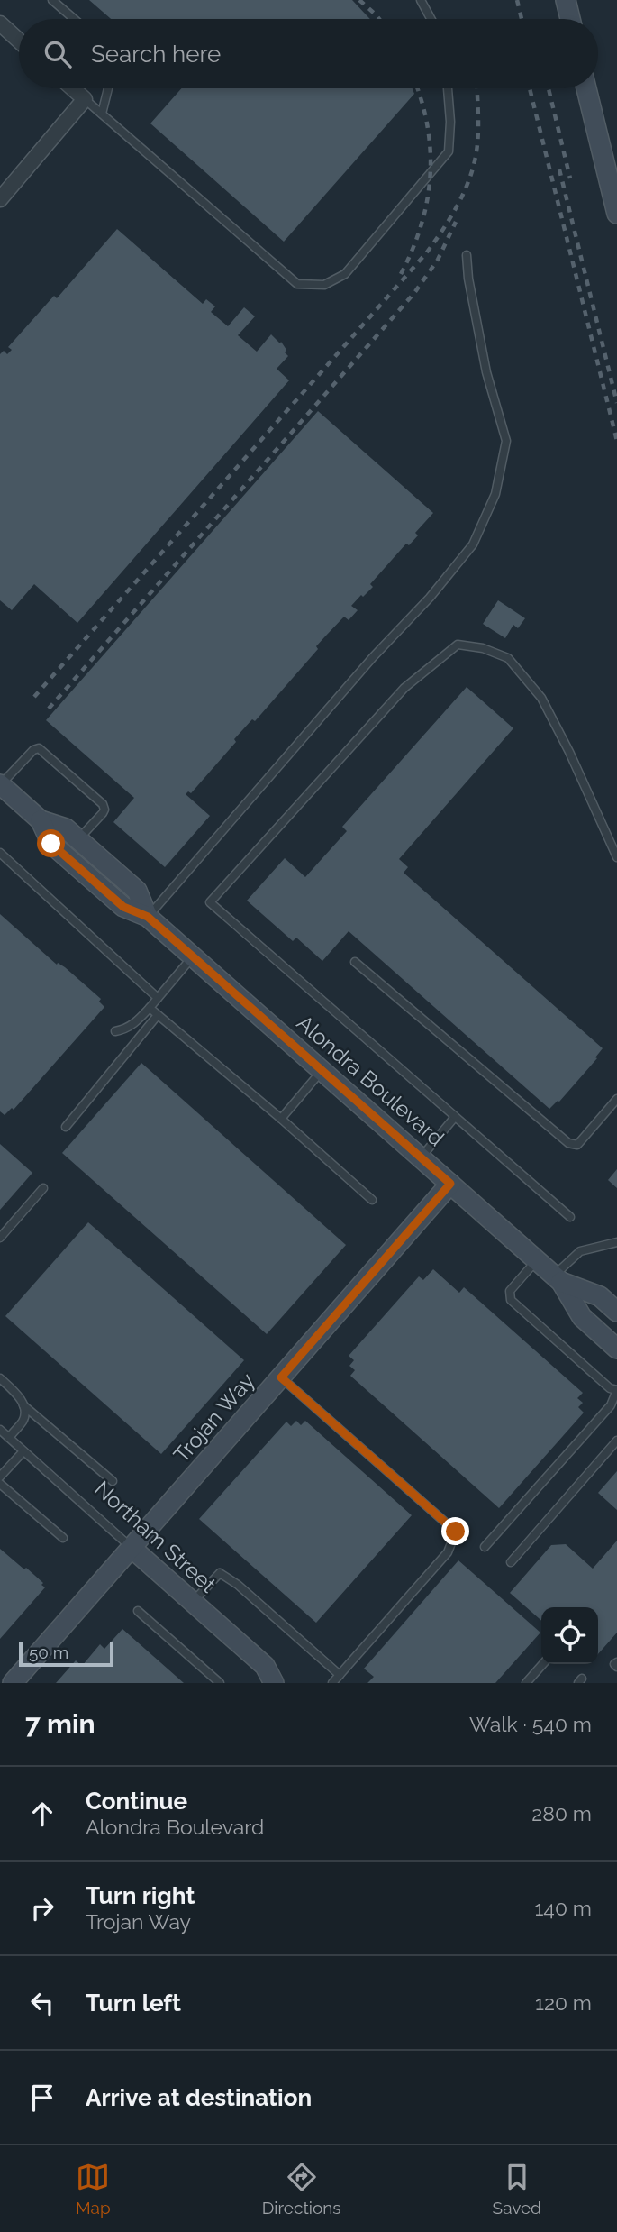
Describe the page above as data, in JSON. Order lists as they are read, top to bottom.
{
  "streets": {
    "main road": ["Alondra Boulevard", "Trojan Way", "Northam Street"]
  },
  "crossings": [
    ["Alondra Boulevard", "Trojan Way"],
    ["Trojan Way", "Northam Street"]
  ],
  "scale_bar": "50 m",
  "page": {
    "search": "Search here",
    "scale": "50 m",
    "heading": ["7 min", "Walk · 540 m"],
    "list": [
      ["Continue", "Alondra Boulevard", "280 m"],
      ["Turn right", "Trojan Way", "140 m"],
      ["Turn left", "120 m"],
      "Arrive at destination"
    ],
    "nav": ["Map", "Directions", "Saved"]
  }
}
